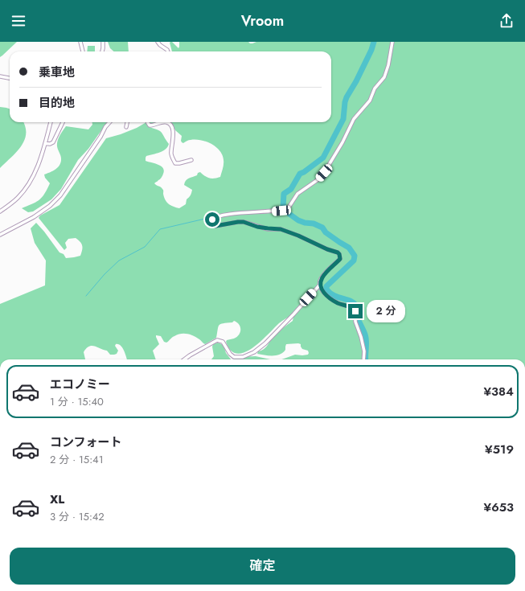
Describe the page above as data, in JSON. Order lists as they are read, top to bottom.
{
  "page": {
    "header": "Vroom",
    "banner": ["乗車地", "目的地"],
    "bubble": "2 分",
    "list": [
      {
        "name": "エコノミー",
        "note": "1 分 · 15:40",
        "value": "¥384"
      },
      {
        "name": "コンフォート",
        "note": "2 分 · 15:41",
        "value": "¥519"
      },
      {
        "name": "XL",
        "note": "3 分 · 15:42",
        "value": "¥653"
      }
    ],
    "buttons": "確定"
  }
}
